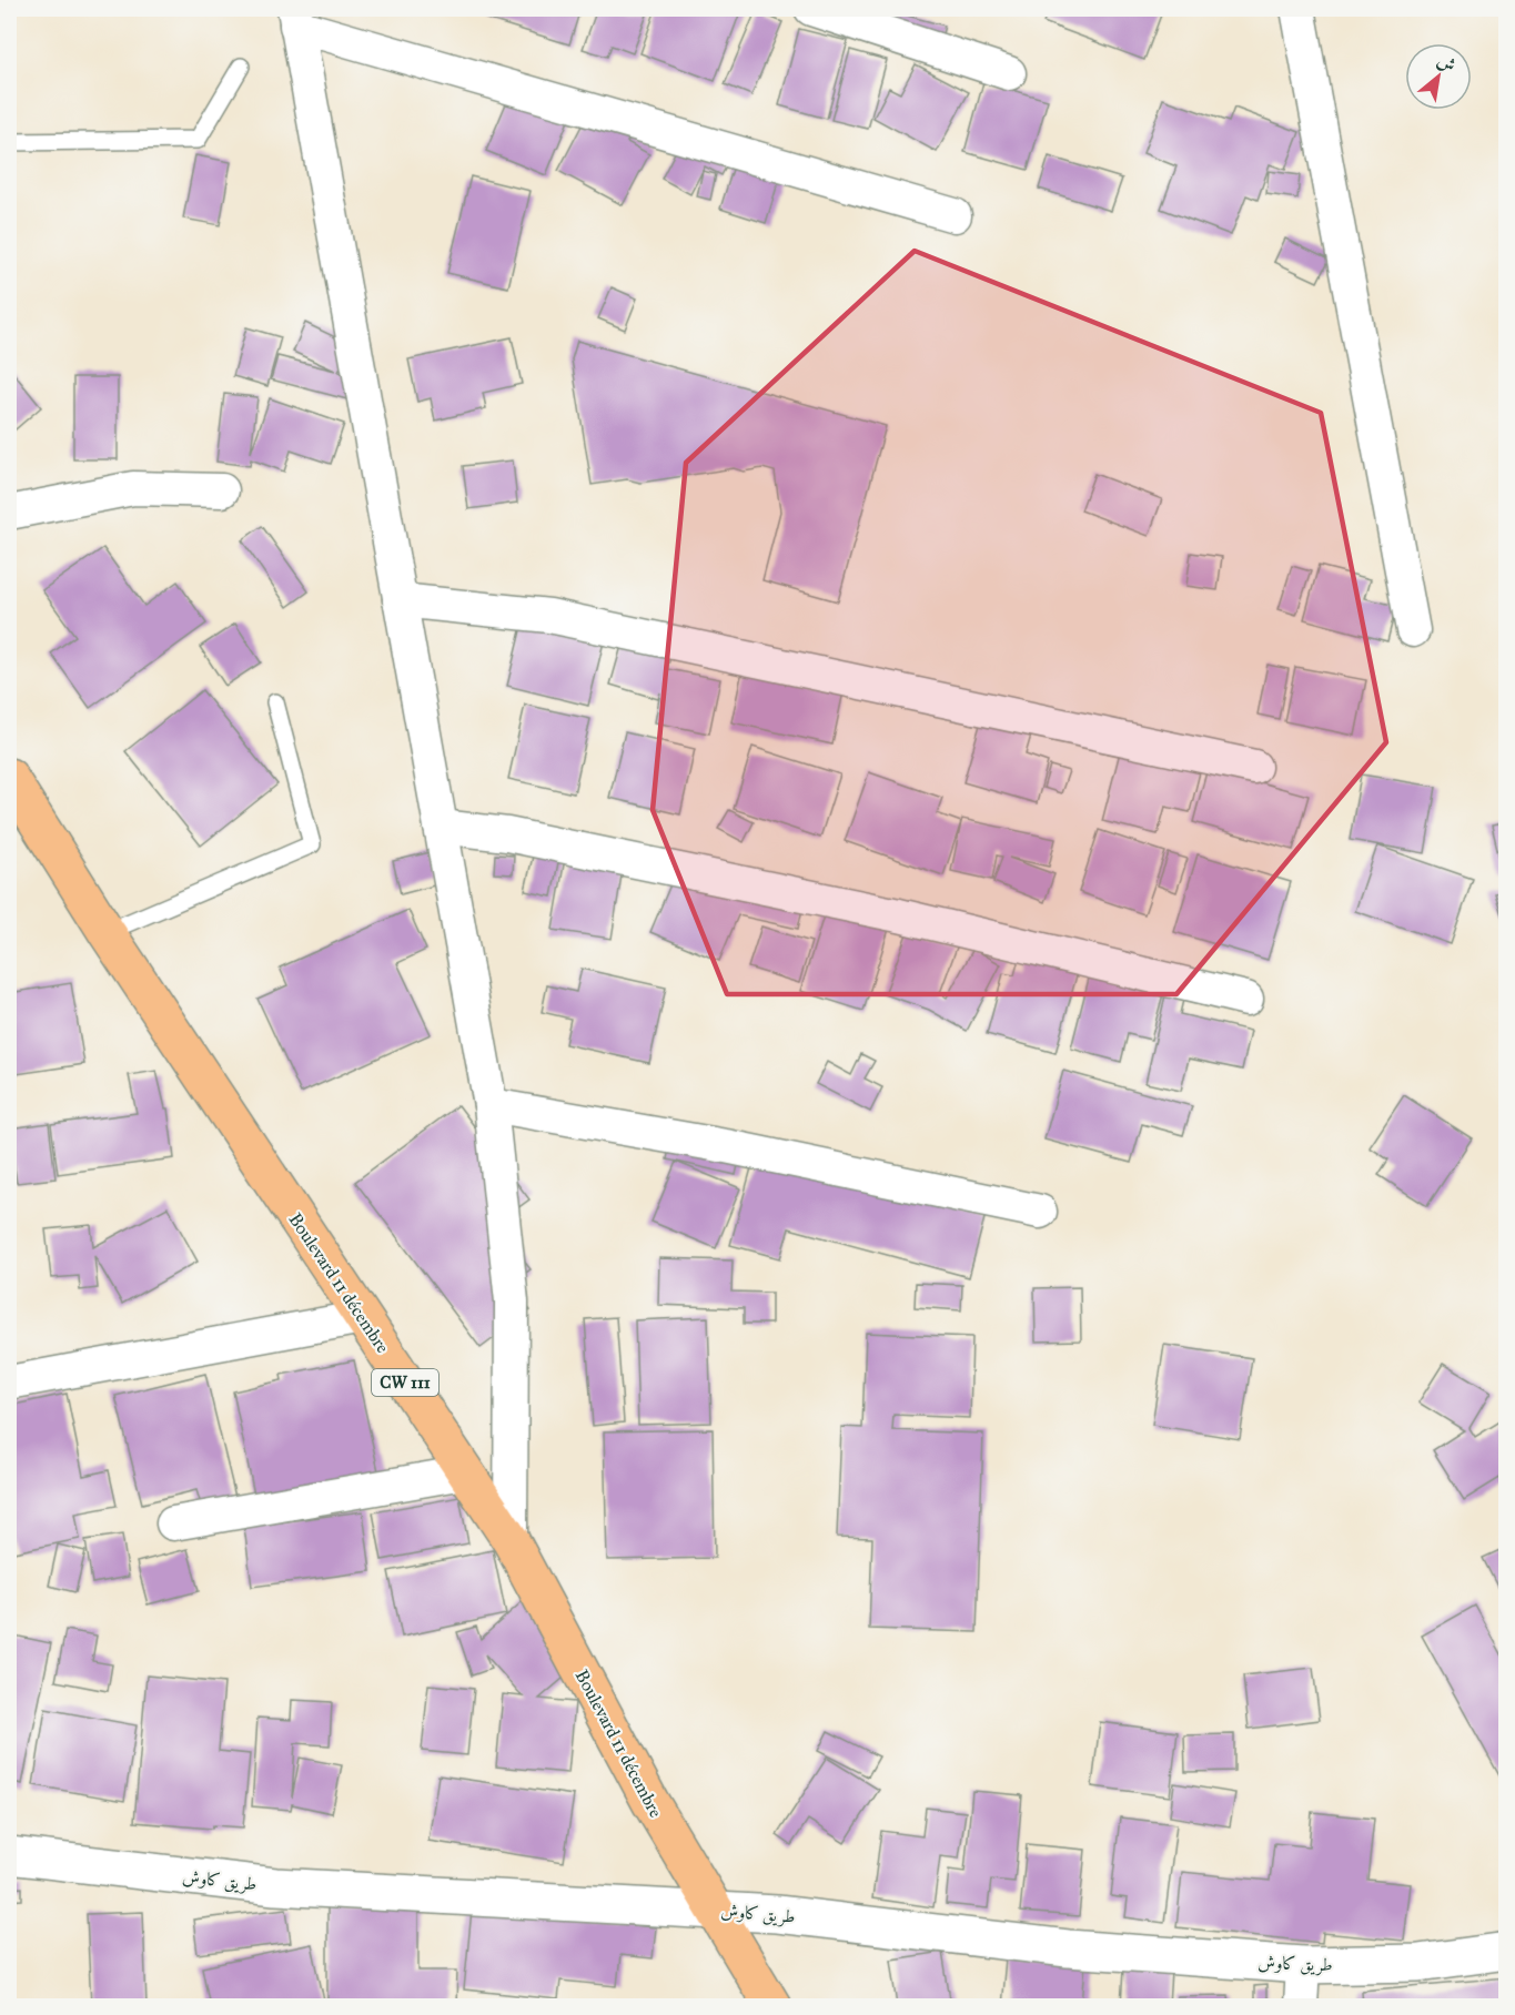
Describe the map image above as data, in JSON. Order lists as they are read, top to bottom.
{
  "streets": {
    "main road": ["Boulevard 11 décembre", "CW 111"],
    "street": ["طريق كاوش"]
  },
  "crossings": [
    ["Boulevard 11 décembre", "طريق كاوش"]
  ],
  "north": "top right"
}
